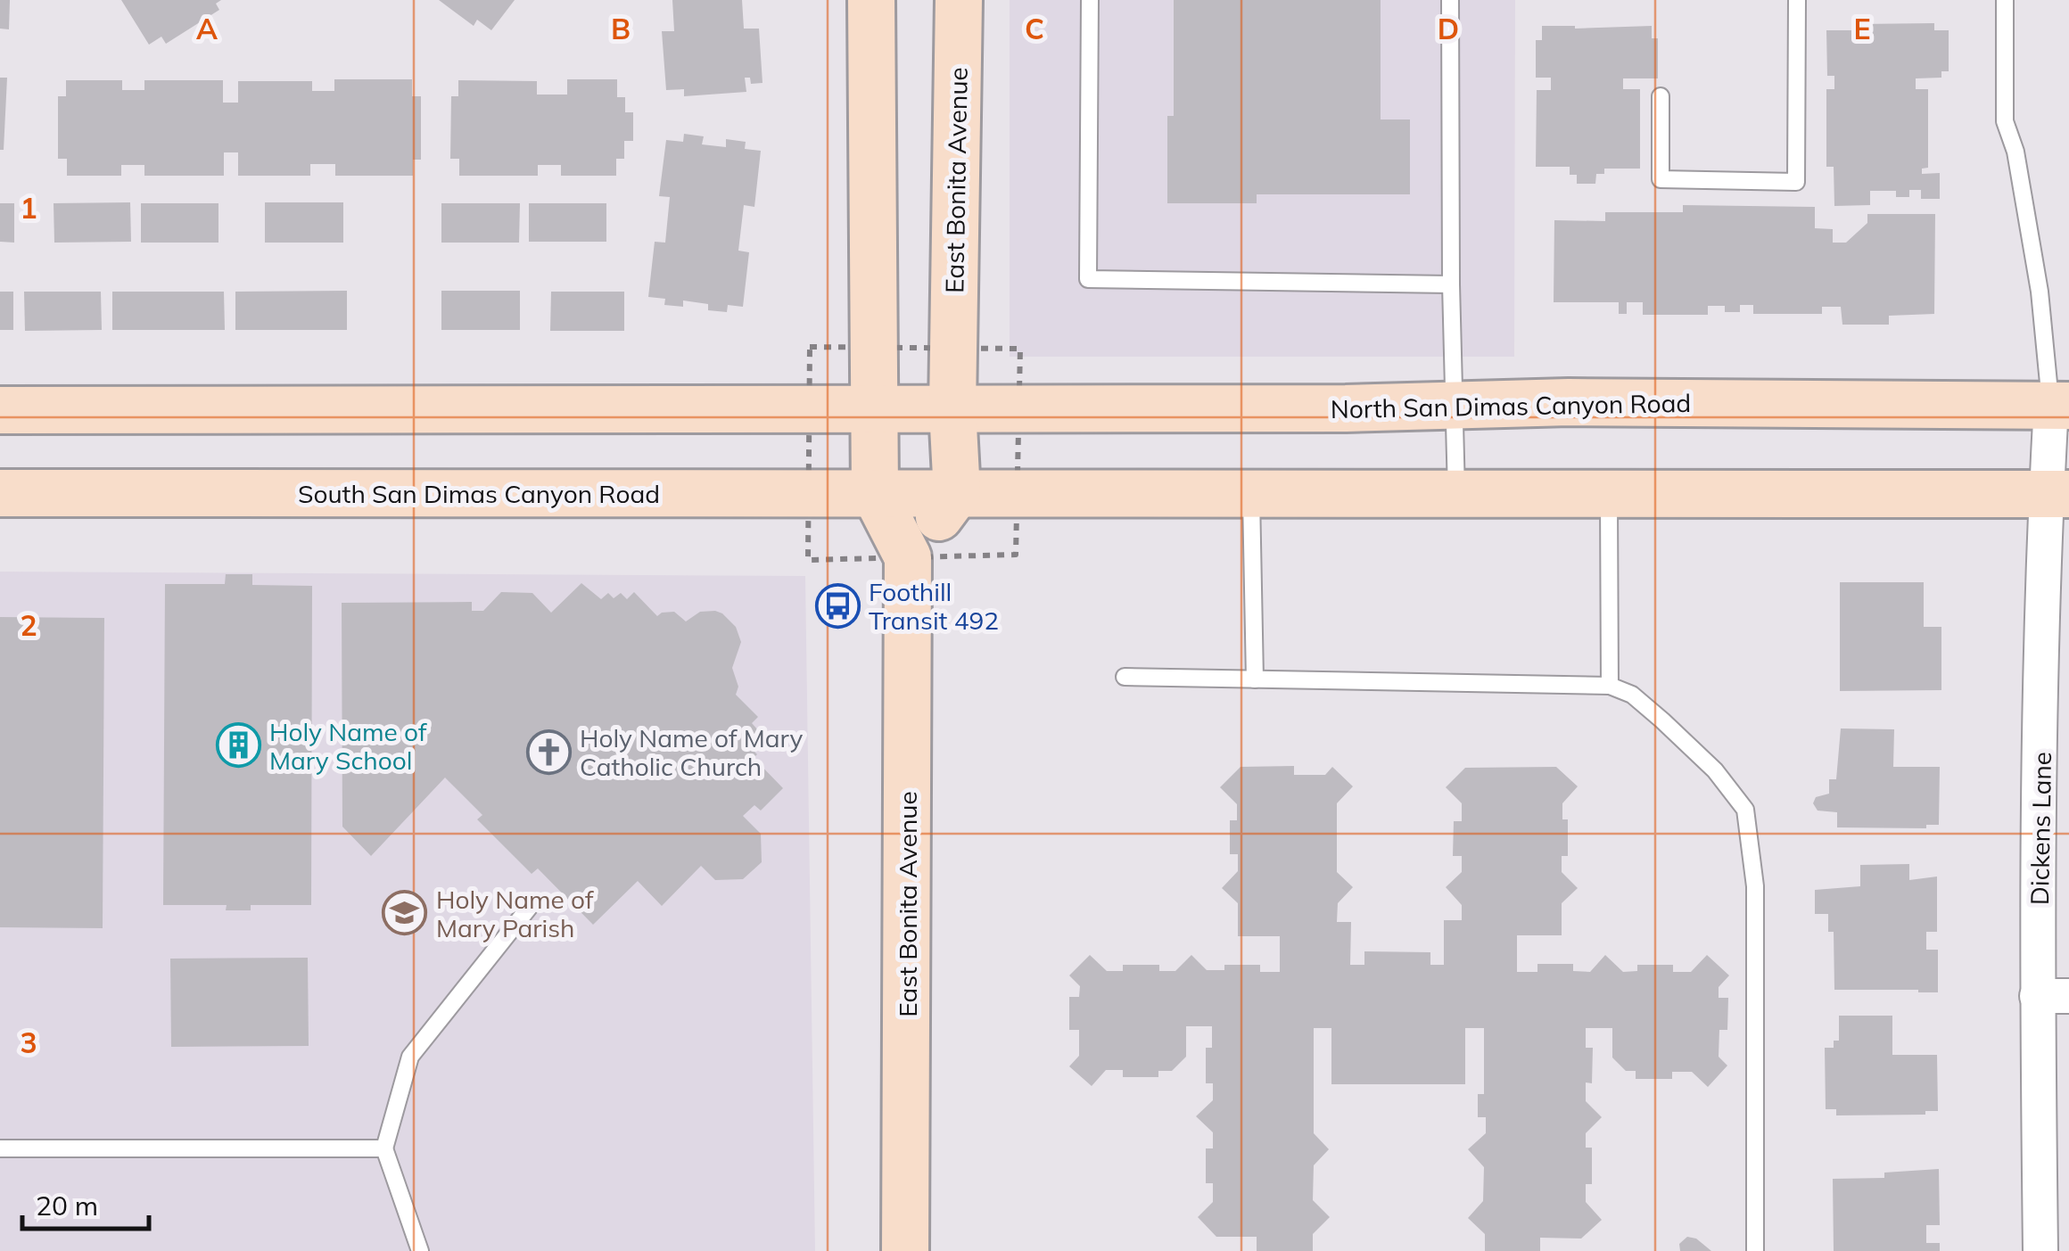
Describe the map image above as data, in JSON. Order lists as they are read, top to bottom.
{
  "streets": {
    "main road": ["East Bonita Avenue", "North San Dimas Canyon Road", "South San Dimas Canyon Road"],
    "street": ["Dickens Lane"]
  },
  "crossings": [
    ["East Bonita Avenue", "North San Dimas Canyon Road"],
    ["East Bonita Avenue", "South San Dimas Canyon Road"],
    ["North San Dimas Canyon Road", "Dickens Lane"]
  ],
  "places": {
    "bus stop": ["Foothill Transit 492"],
    "building": ["Holy Name of Mary School"],
    "church": ["Holy Name of Mary Catholic Church"],
    "school or university": ["Holy Name of Mary Parish"]
  },
  "scale_bar": "20 m",
  "grid": {
    "columns": [
      "A",
      "B",
      "C",
      "D",
      "E"
    ],
    "rows": ["1", "2", "3"]
  }
}
